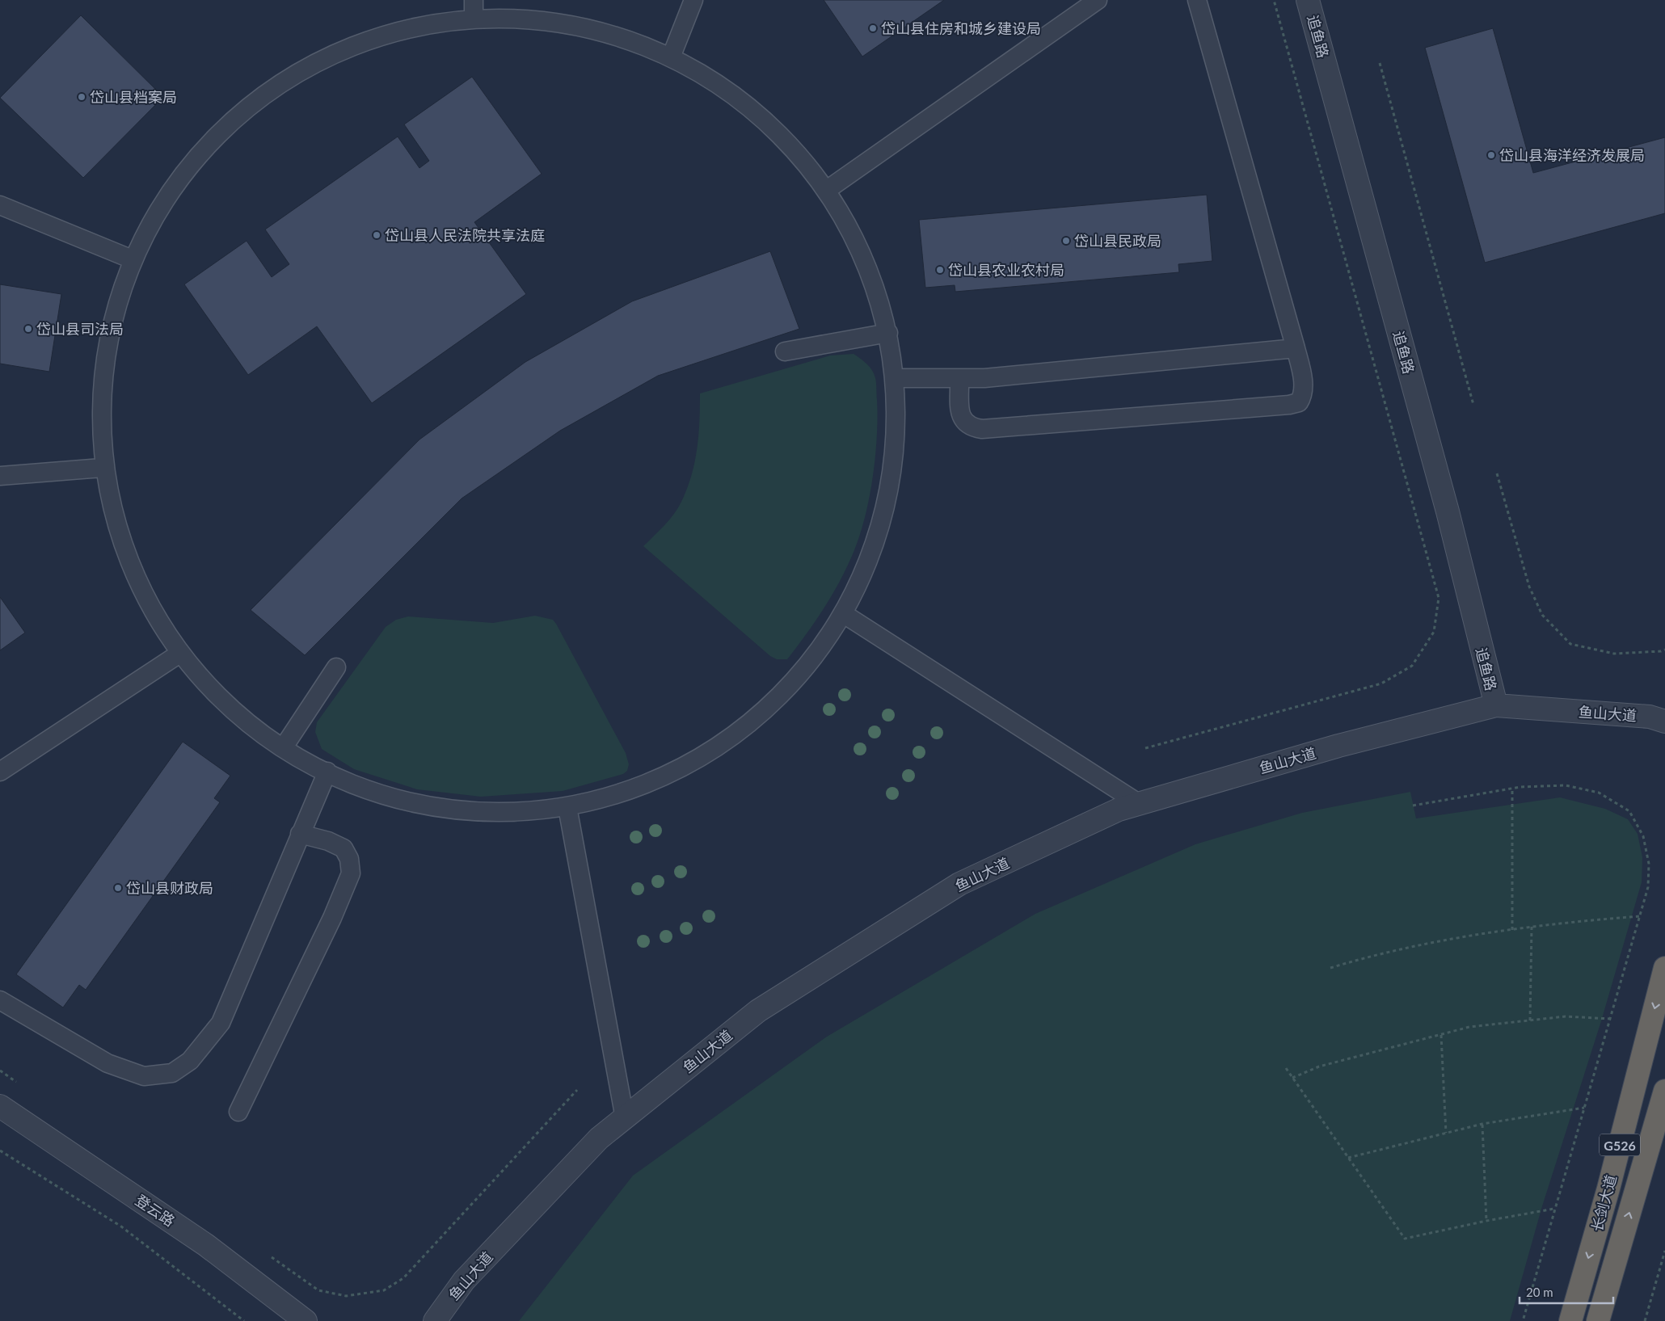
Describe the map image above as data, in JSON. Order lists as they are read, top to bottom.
{
  "streets": {
    "highway": ["G526", "长剑大道"],
    "street": ["追鱼路", "鱼山大道", "登云路"]
  },
  "crossings": [
    ["追鱼路", "鱼山大道"]
  ],
  "places": [
    "岱山县住房和城乡建设局",
    "岱山县档案局",
    "岱山县海洋经济发展局",
    "岱山县人民法院共享法庭",
    "岱山县民政局",
    "岱山县农业农村局",
    "岱山县司法局",
    "岱山县财政局"
  ],
  "scale_bar": "20 m"
}
